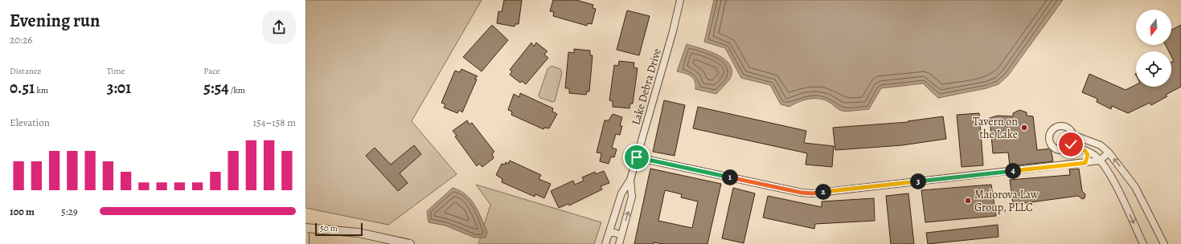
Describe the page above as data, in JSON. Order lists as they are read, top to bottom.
{
  "streets": {
    "street": ["Lake Debra Drive"]
  },
  "places": ["Tavern on the Lake", "Maiorova Law Group, PLLC"],
  "scale_bar": "50 m",
  "north": "bottom",
  "page": {
    "heading": ["Evening run", "20:26"],
    "stats": [
      ["Distance", "0.51 km"],
      ["Time", "3:01"],
      ["Pace", "5:54 /km"]
    ],
    "chart": ["Elevation", "154–158 m"],
    "pins": [
      "4",
      "1",
      "3",
      "2"
    ],
    "list": [
      {
        "name": "100 m",
        "note": "5:29"
      }
    ],
    "scale": "50 m"
  }
}
